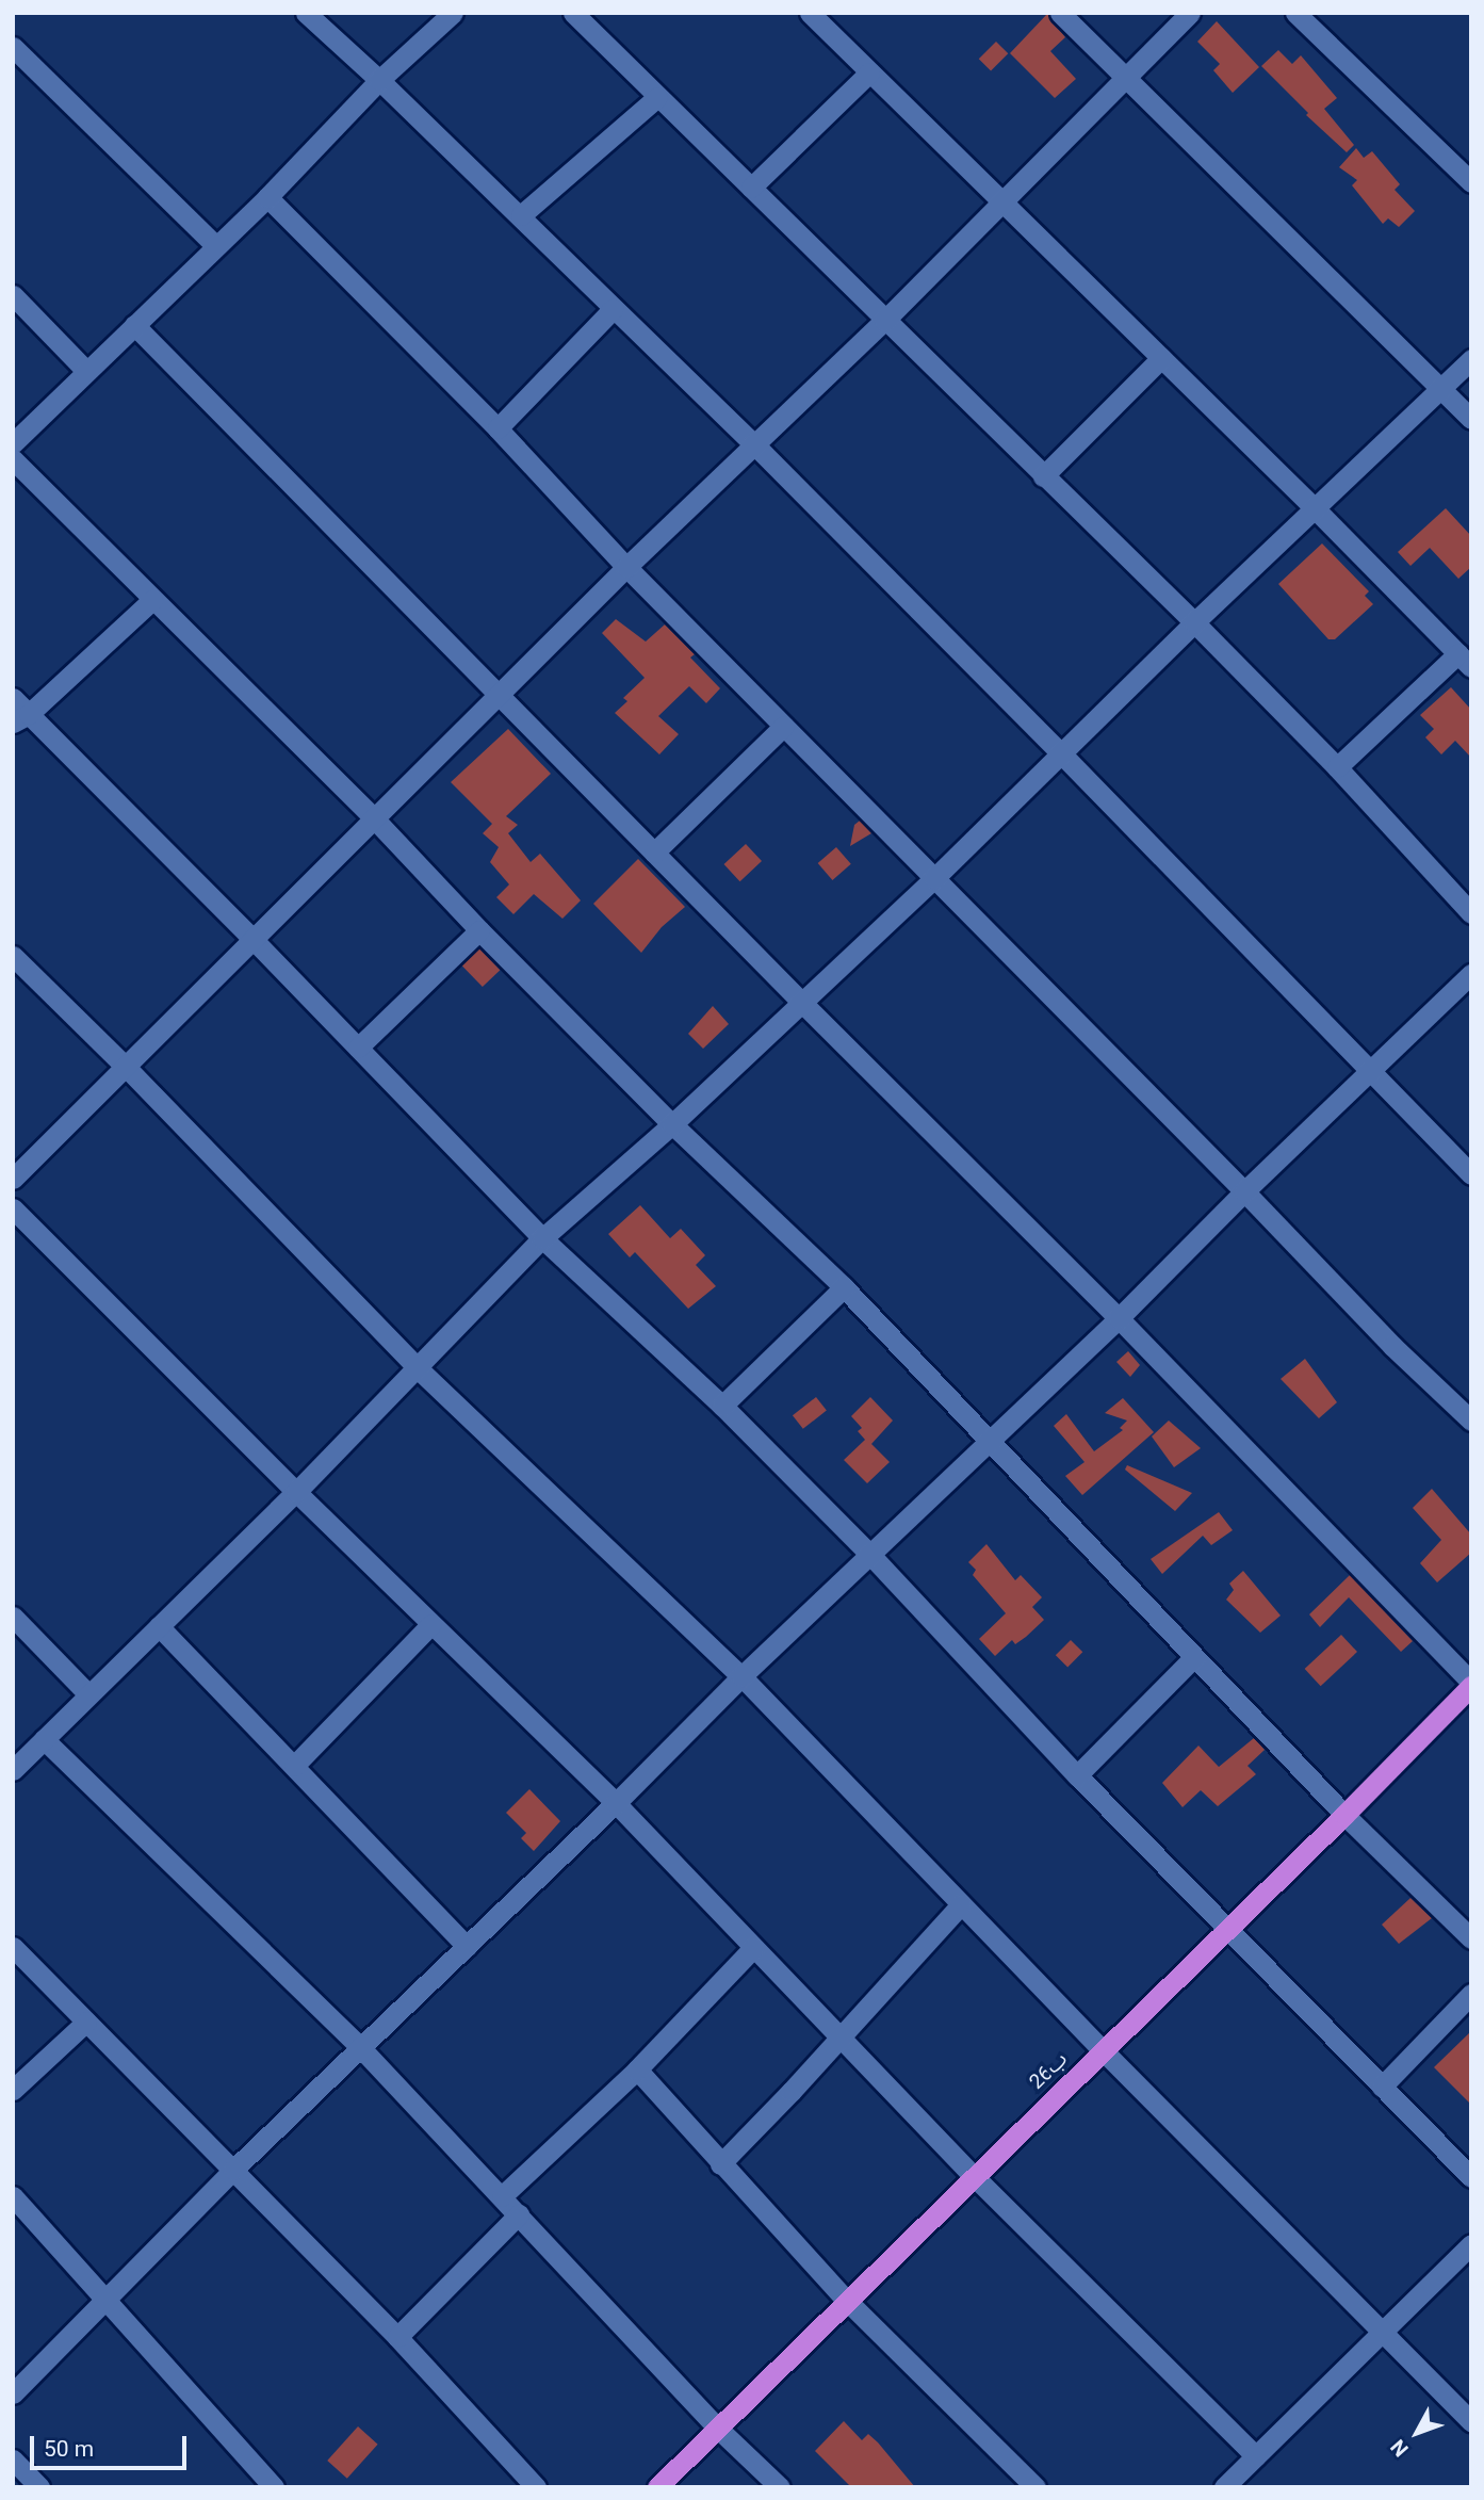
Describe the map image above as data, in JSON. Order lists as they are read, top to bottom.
{
  "streets": {
    "highway": ["26ب"]
  },
  "scale_bar": "50 m",
  "north": "bottom left"
}
